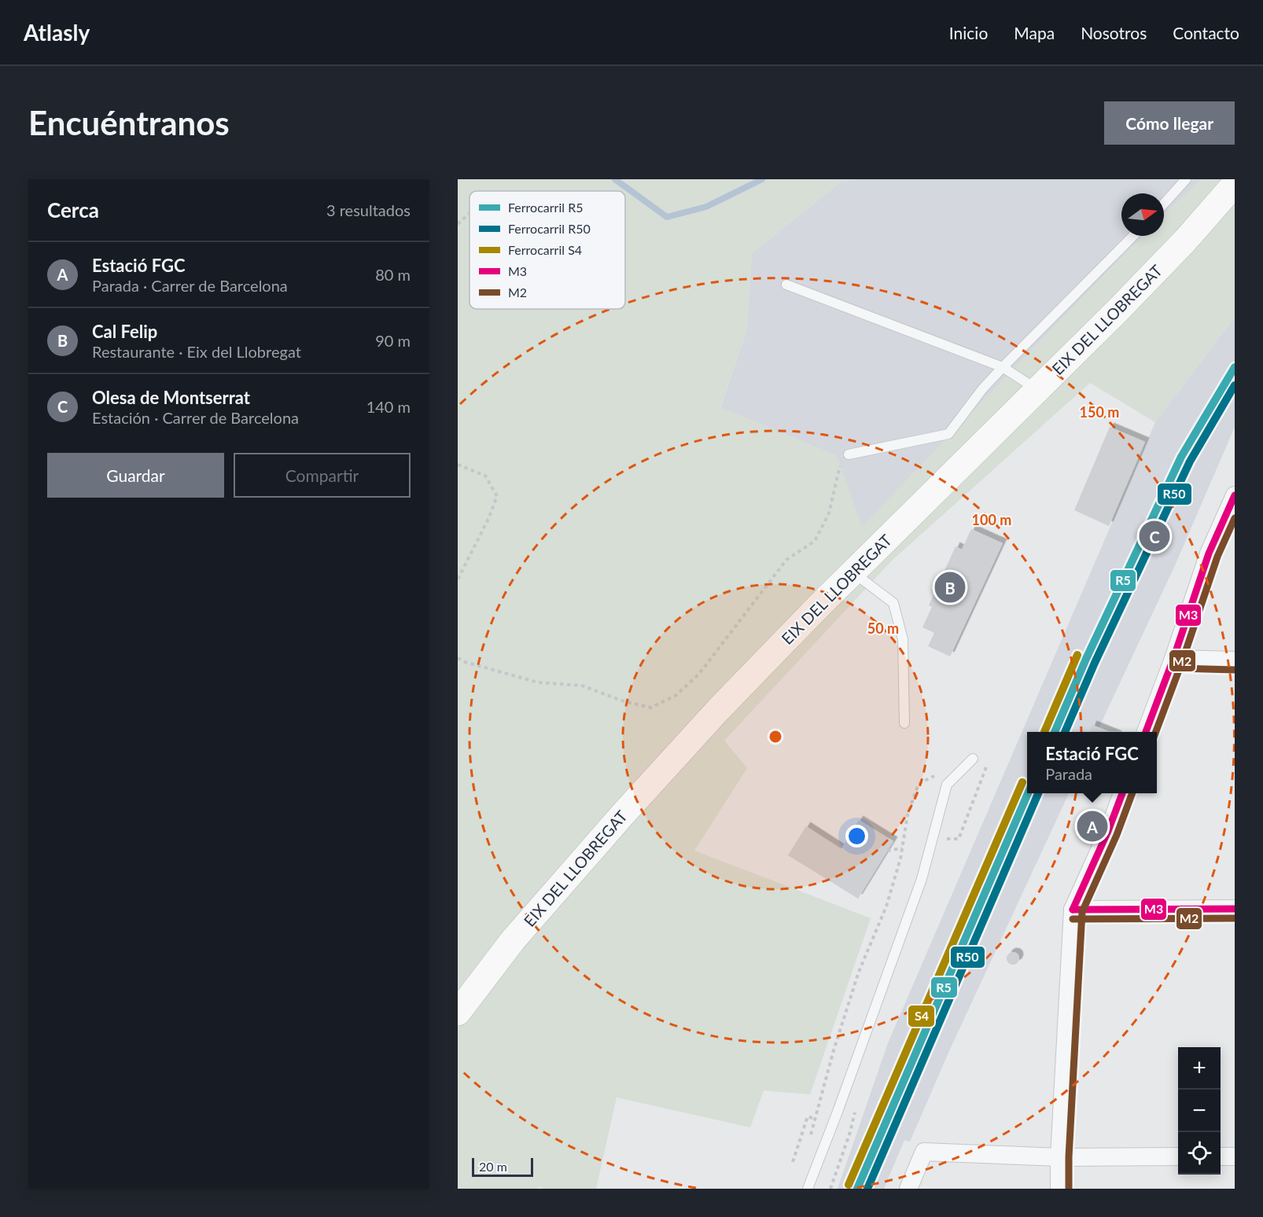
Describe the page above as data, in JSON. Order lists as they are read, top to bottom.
{
  "streets": {
    "highway": ["EIX DEL LLOBREGAT"]
  },
  "lines": [
    "rail line R5",
    "rail line R50",
    "transit line M3",
    "transit line M2",
    "rail line S4"
  ],
  "legend": [
    "Ferrocarril R5",
    "Ferrocarril R50",
    "Ferrocarril S4",
    "M3",
    "M2"
  ],
  "scale_bar": "20 m",
  "north": "right",
  "page": {
    "header": "Atlasly",
    "nav": [
      "Inicio",
      "Mapa",
      "Nosotros",
      "Contacto"
    ],
    "buttons": [
      "Cómo llegar",
      ["Guardar", "Compartir"]
    ],
    "title": "Encuéntranos",
    "heading": ["Cerca", "3 resultados"],
    "list": [
      {
        "mark": "A",
        "name": "Estació FGC",
        "note": "Parada · Carrer de Barcelona",
        "value": "80 m"
      },
      {
        "mark": "B",
        "name": "Cal Felip",
        "note": "Restaurante · Eix del Llobregat",
        "value": "90 m"
      },
      {
        "mark": "C",
        "name": "Olesa de Montserrat",
        "note": "Estación · Carrer de Barcelona",
        "value": "140 m"
      }
    ],
    "pins": ["C", "B", "A"],
    "popup": ["Estació FGC", "Parada"],
    "map_buttons": ["+", "−"],
    "scale": "20 m"
  },
  "rings": ["150 m", "100 m", "50 m"]
}
